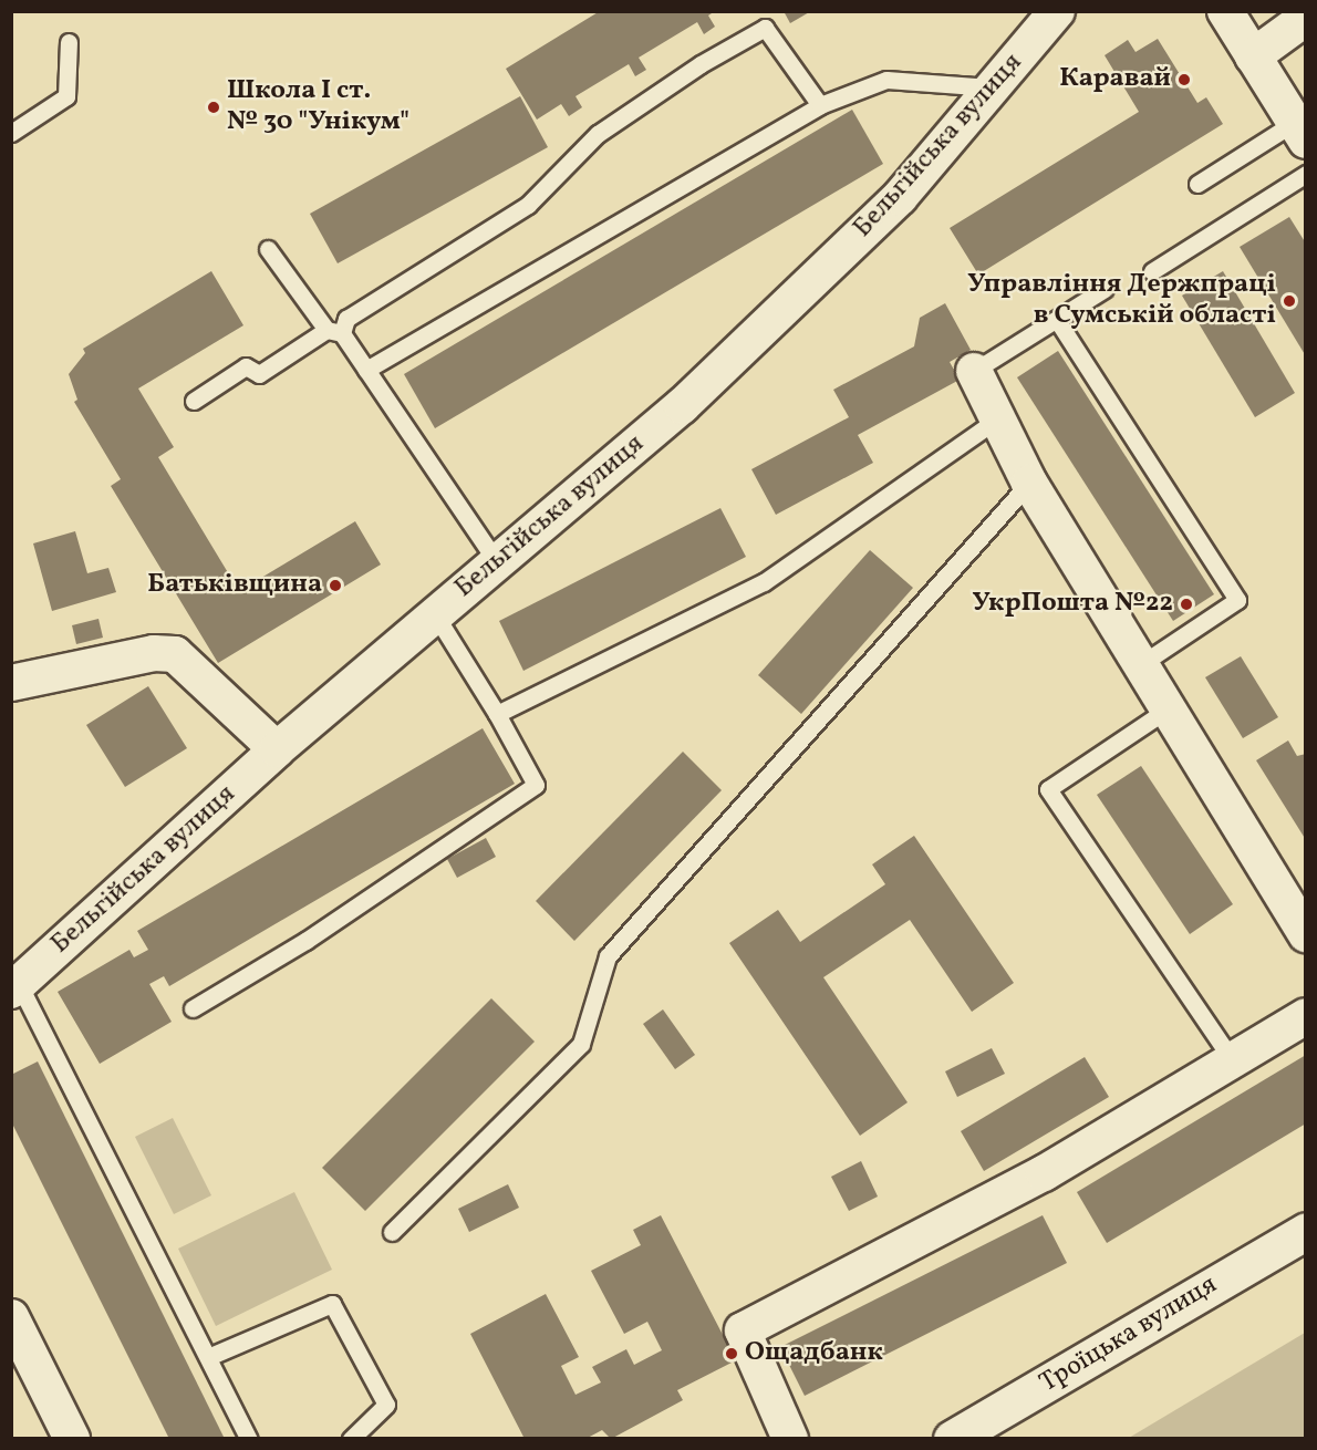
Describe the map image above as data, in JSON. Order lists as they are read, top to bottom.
{
  "streets": {
    "main road": ["Троїцька вулиця"],
    "street": ["Бельгійська вулиця"]
  },
  "places": [
    "Каравай",
    "Школа І ст. № 30 \"Унікум\"",
    "Управління Держпраці в Сумській області",
    "Батьківщина",
    "УкрПошта №22",
    "Ощадбанк"
  ]
}
